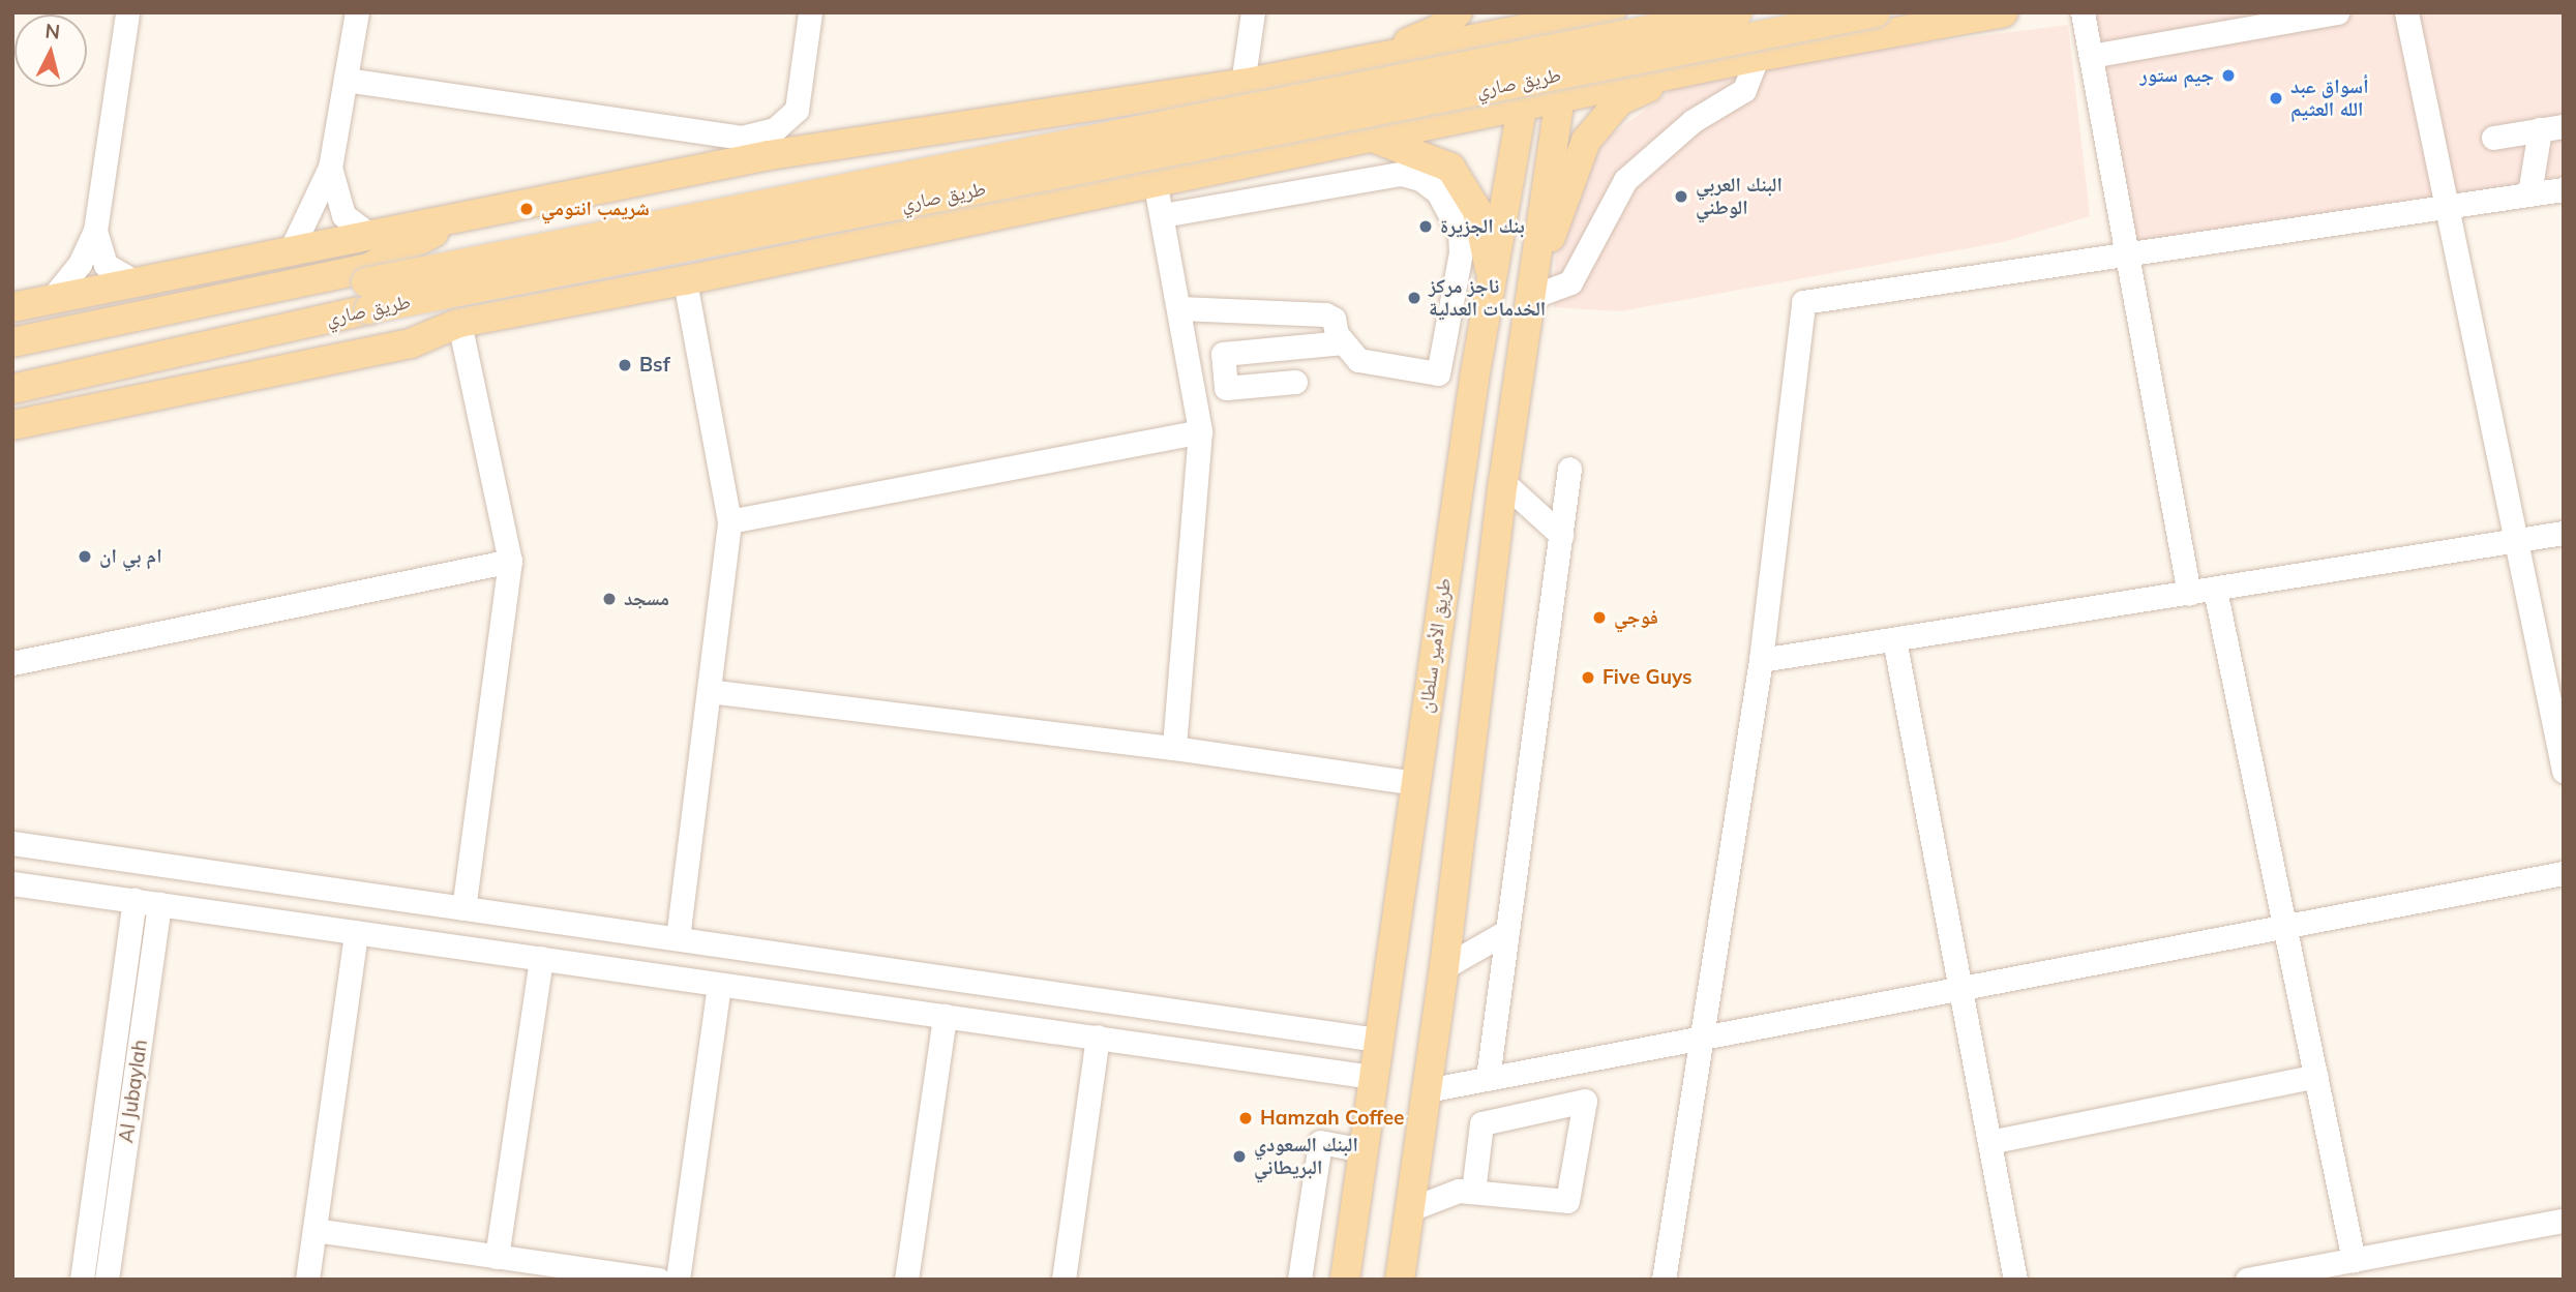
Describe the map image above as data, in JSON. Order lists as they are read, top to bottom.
{
  "streets": {
    "main road": ["طريق صاري", "طريق الأمير سلطان"],
    "street": ["Al Jubaylah"]
  },
  "crossings": [
    ["طريق صاري", "طريق الأمير سلطان"]
  ],
  "places": [
    "جيم ستور",
    "أسواق عبد الله العثيم",
    "البنك العربي الوطني",
    "شريمب انتومي",
    "بنك الجزيرة",
    "ناجز مركز الخدمات العدلية",
    "Bsf",
    "ام بي ان",
    "مسجد",
    "فوجي",
    "Five Guys",
    "Hamzah Coffee",
    "البنك السعودي البريطاني"
  ],
  "north": "top"
}
